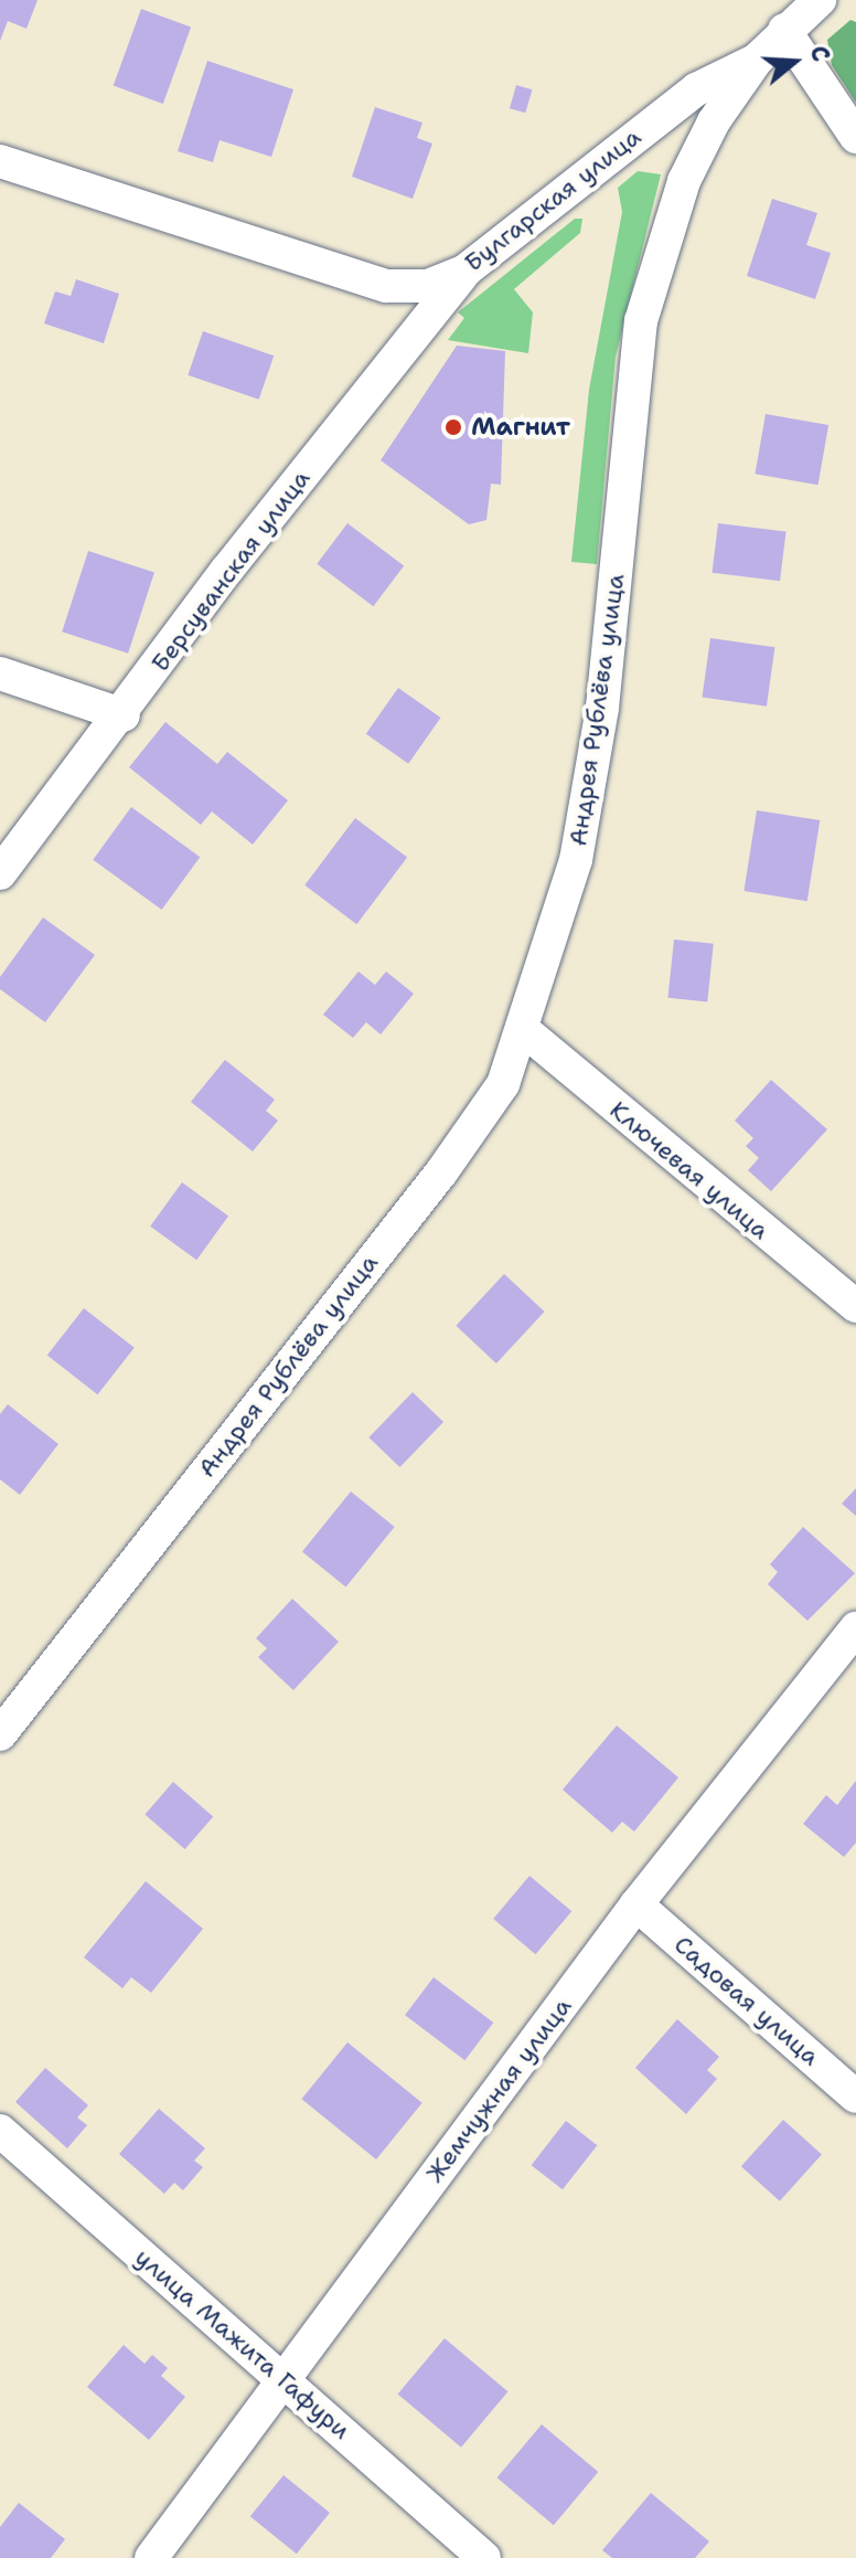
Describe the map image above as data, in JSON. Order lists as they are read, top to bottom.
{
  "streets": {
    "street": [
      "Булгарская улица",
      "Берсуванская улица",
      "Андрея Рублёва улица",
      "Ключевая улица",
      "Садовая улица",
      "Жемчужная улица",
      "улица Мажита Гафури"
    ]
  },
  "crossings": [
    ["Булгарская улица", "Берсуванская улица"],
    ["Булгарская улица", "Андрея Рублёва улица"],
    ["Андрея Рублёва улица", "Ключевая улица"],
    ["Садовая улица", "Жемчужная улица"],
    ["Жемчужная улица", "улица Мажита Гафури"]
  ],
  "places": ["Магнит"],
  "north": "right"
}
